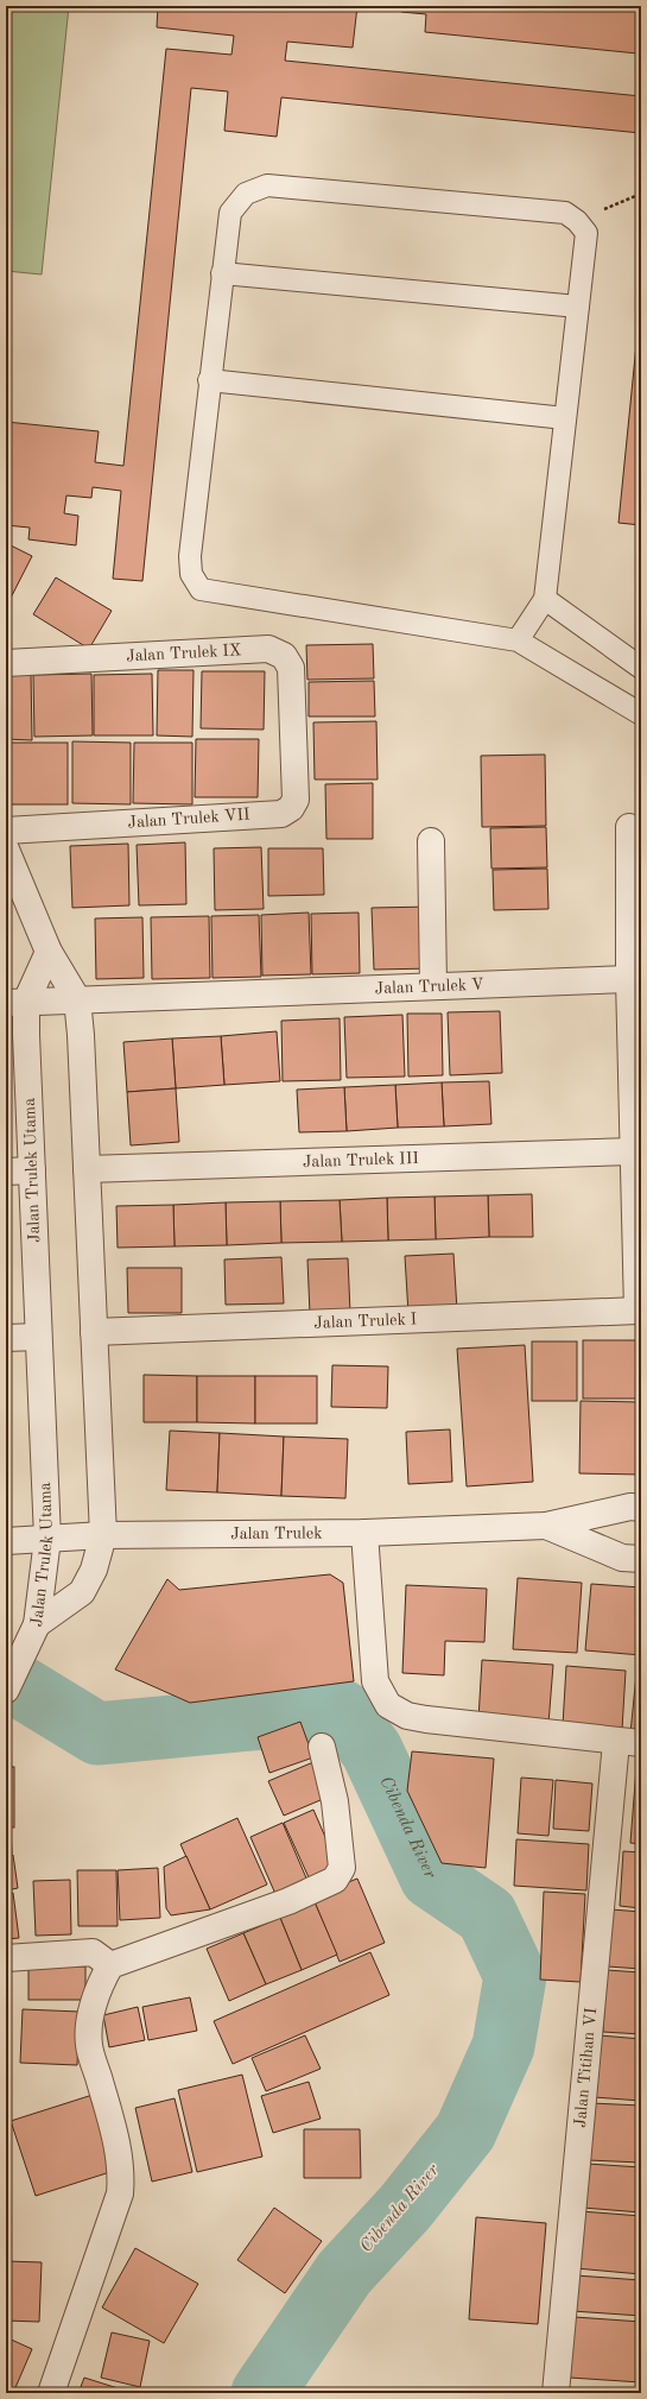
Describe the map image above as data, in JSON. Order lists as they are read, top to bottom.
{
  "streets": {
    "street": [
      "Jalan Trulek IX",
      "Jalan Trulek VII",
      "Jalan Trulek V",
      "Jalan Trulek III",
      "Jalan Trulek Utama",
      "Jalan Trulek I",
      "Jalan Trulek",
      "Jalan Titihan VI"
    ]
  },
  "crossings": [
    ["Jalan Trulek IX", "Jalan Trulek VII"],
    ["Jalan Trulek V", "Jalan Trulek Utama"],
    ["Jalan Trulek V", "Jalan Trulek I"],
    ["Jalan Trulek III", "Jalan Trulek Utama"],
    ["Jalan Trulek III", "Jalan Trulek I"],
    ["Jalan Trulek Utama", "Jalan Trulek I"],
    ["Jalan Trulek Utama", "Jalan Trulek"]
  ],
  "water": ["Cibenda River"]
}
